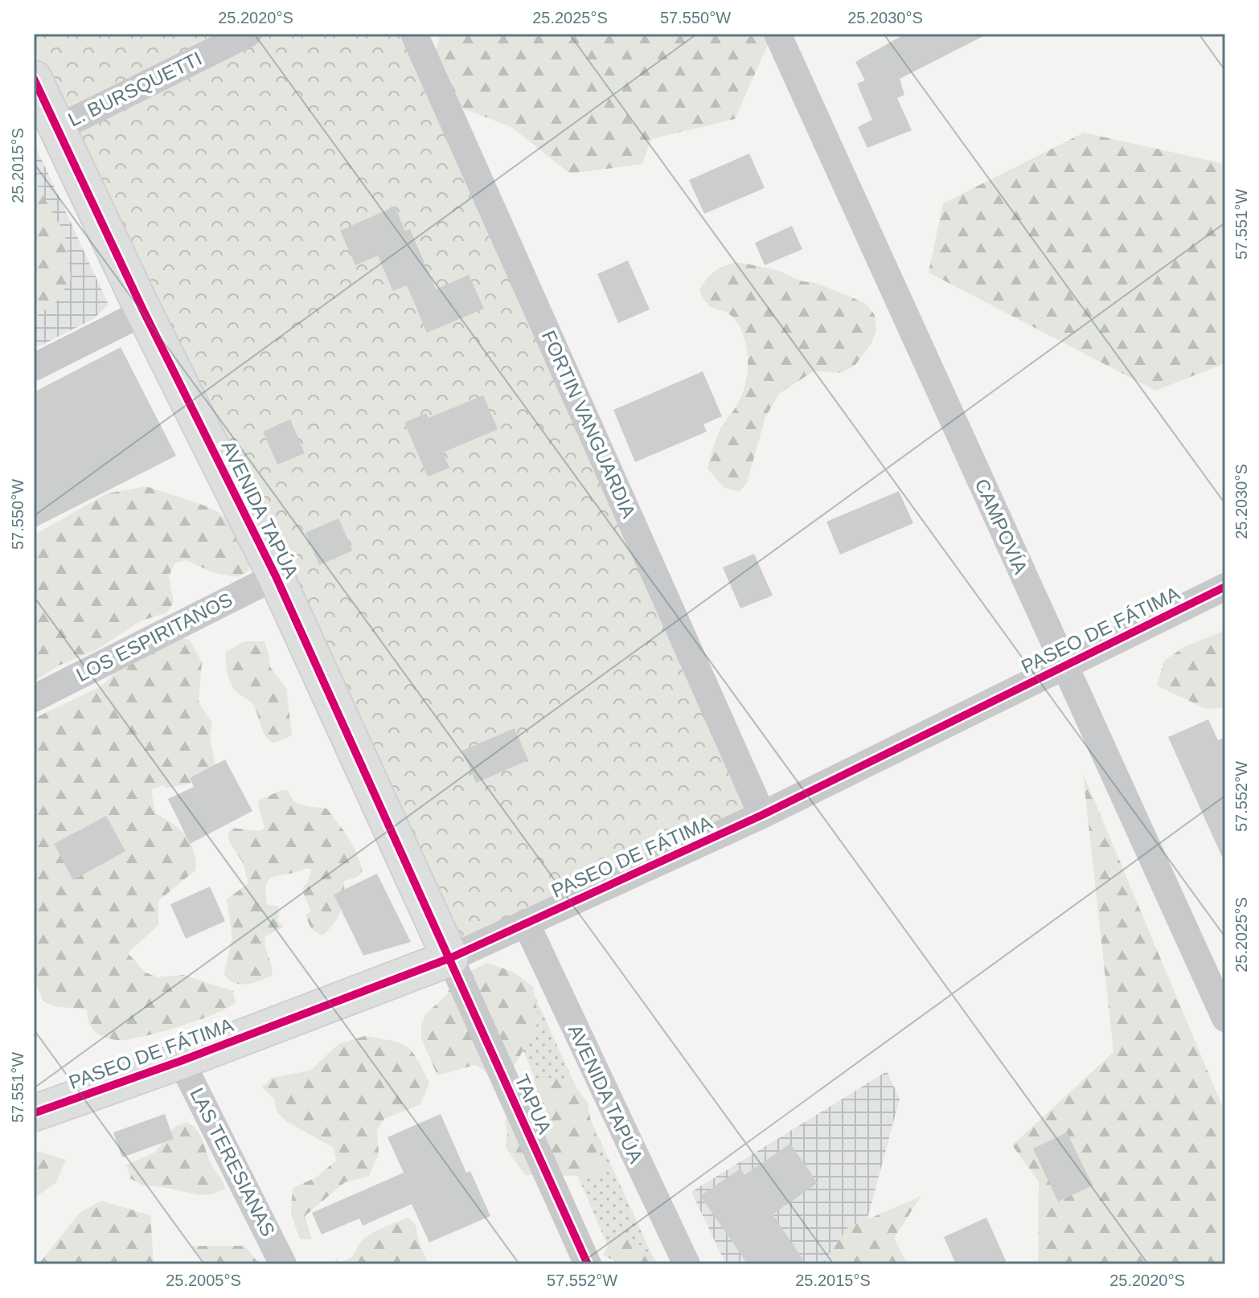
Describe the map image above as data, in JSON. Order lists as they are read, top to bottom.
{
  "streets": {
    "street": [
      "L. BURSQUETTI",
      "FORTIN VANGUARDIA",
      "AVENIDA TAPÚA",
      "CAMPOVÍA",
      "PASEO DE FÁTIMA",
      "LOS ESPIRITANOS",
      "TAPUA",
      "LAS TERESIANAS"
    ]
  },
  "crossings": [
    ["L. BURSQUETTI", "AVENIDA TAPÚA"],
    ["FORTIN VANGUARDIA", "PASEO DE FÁTIMA"],
    ["AVENIDA TAPÚA", "PASEO DE FÁTIMA"],
    ["AVENIDA TAPÚA", "LOS ESPIRITANOS"],
    ["AVENIDA TAPÚA", "TAPUA"],
    ["CAMPOVÍA", "PASEO DE FÁTIMA"],
    ["PASEO DE FÁTIMA", "TAPUA"],
    ["PASEO DE FÁTIMA", "LAS TERESIANAS"]
  ],
  "coordinates": [
    "25.2020°S",
    "25.2025°S",
    "57.550°W",
    "25.2030°S",
    "25.2015°S",
    "57.551°W",
    "57.552°W",
    "25.2005°S"
  ]
}
